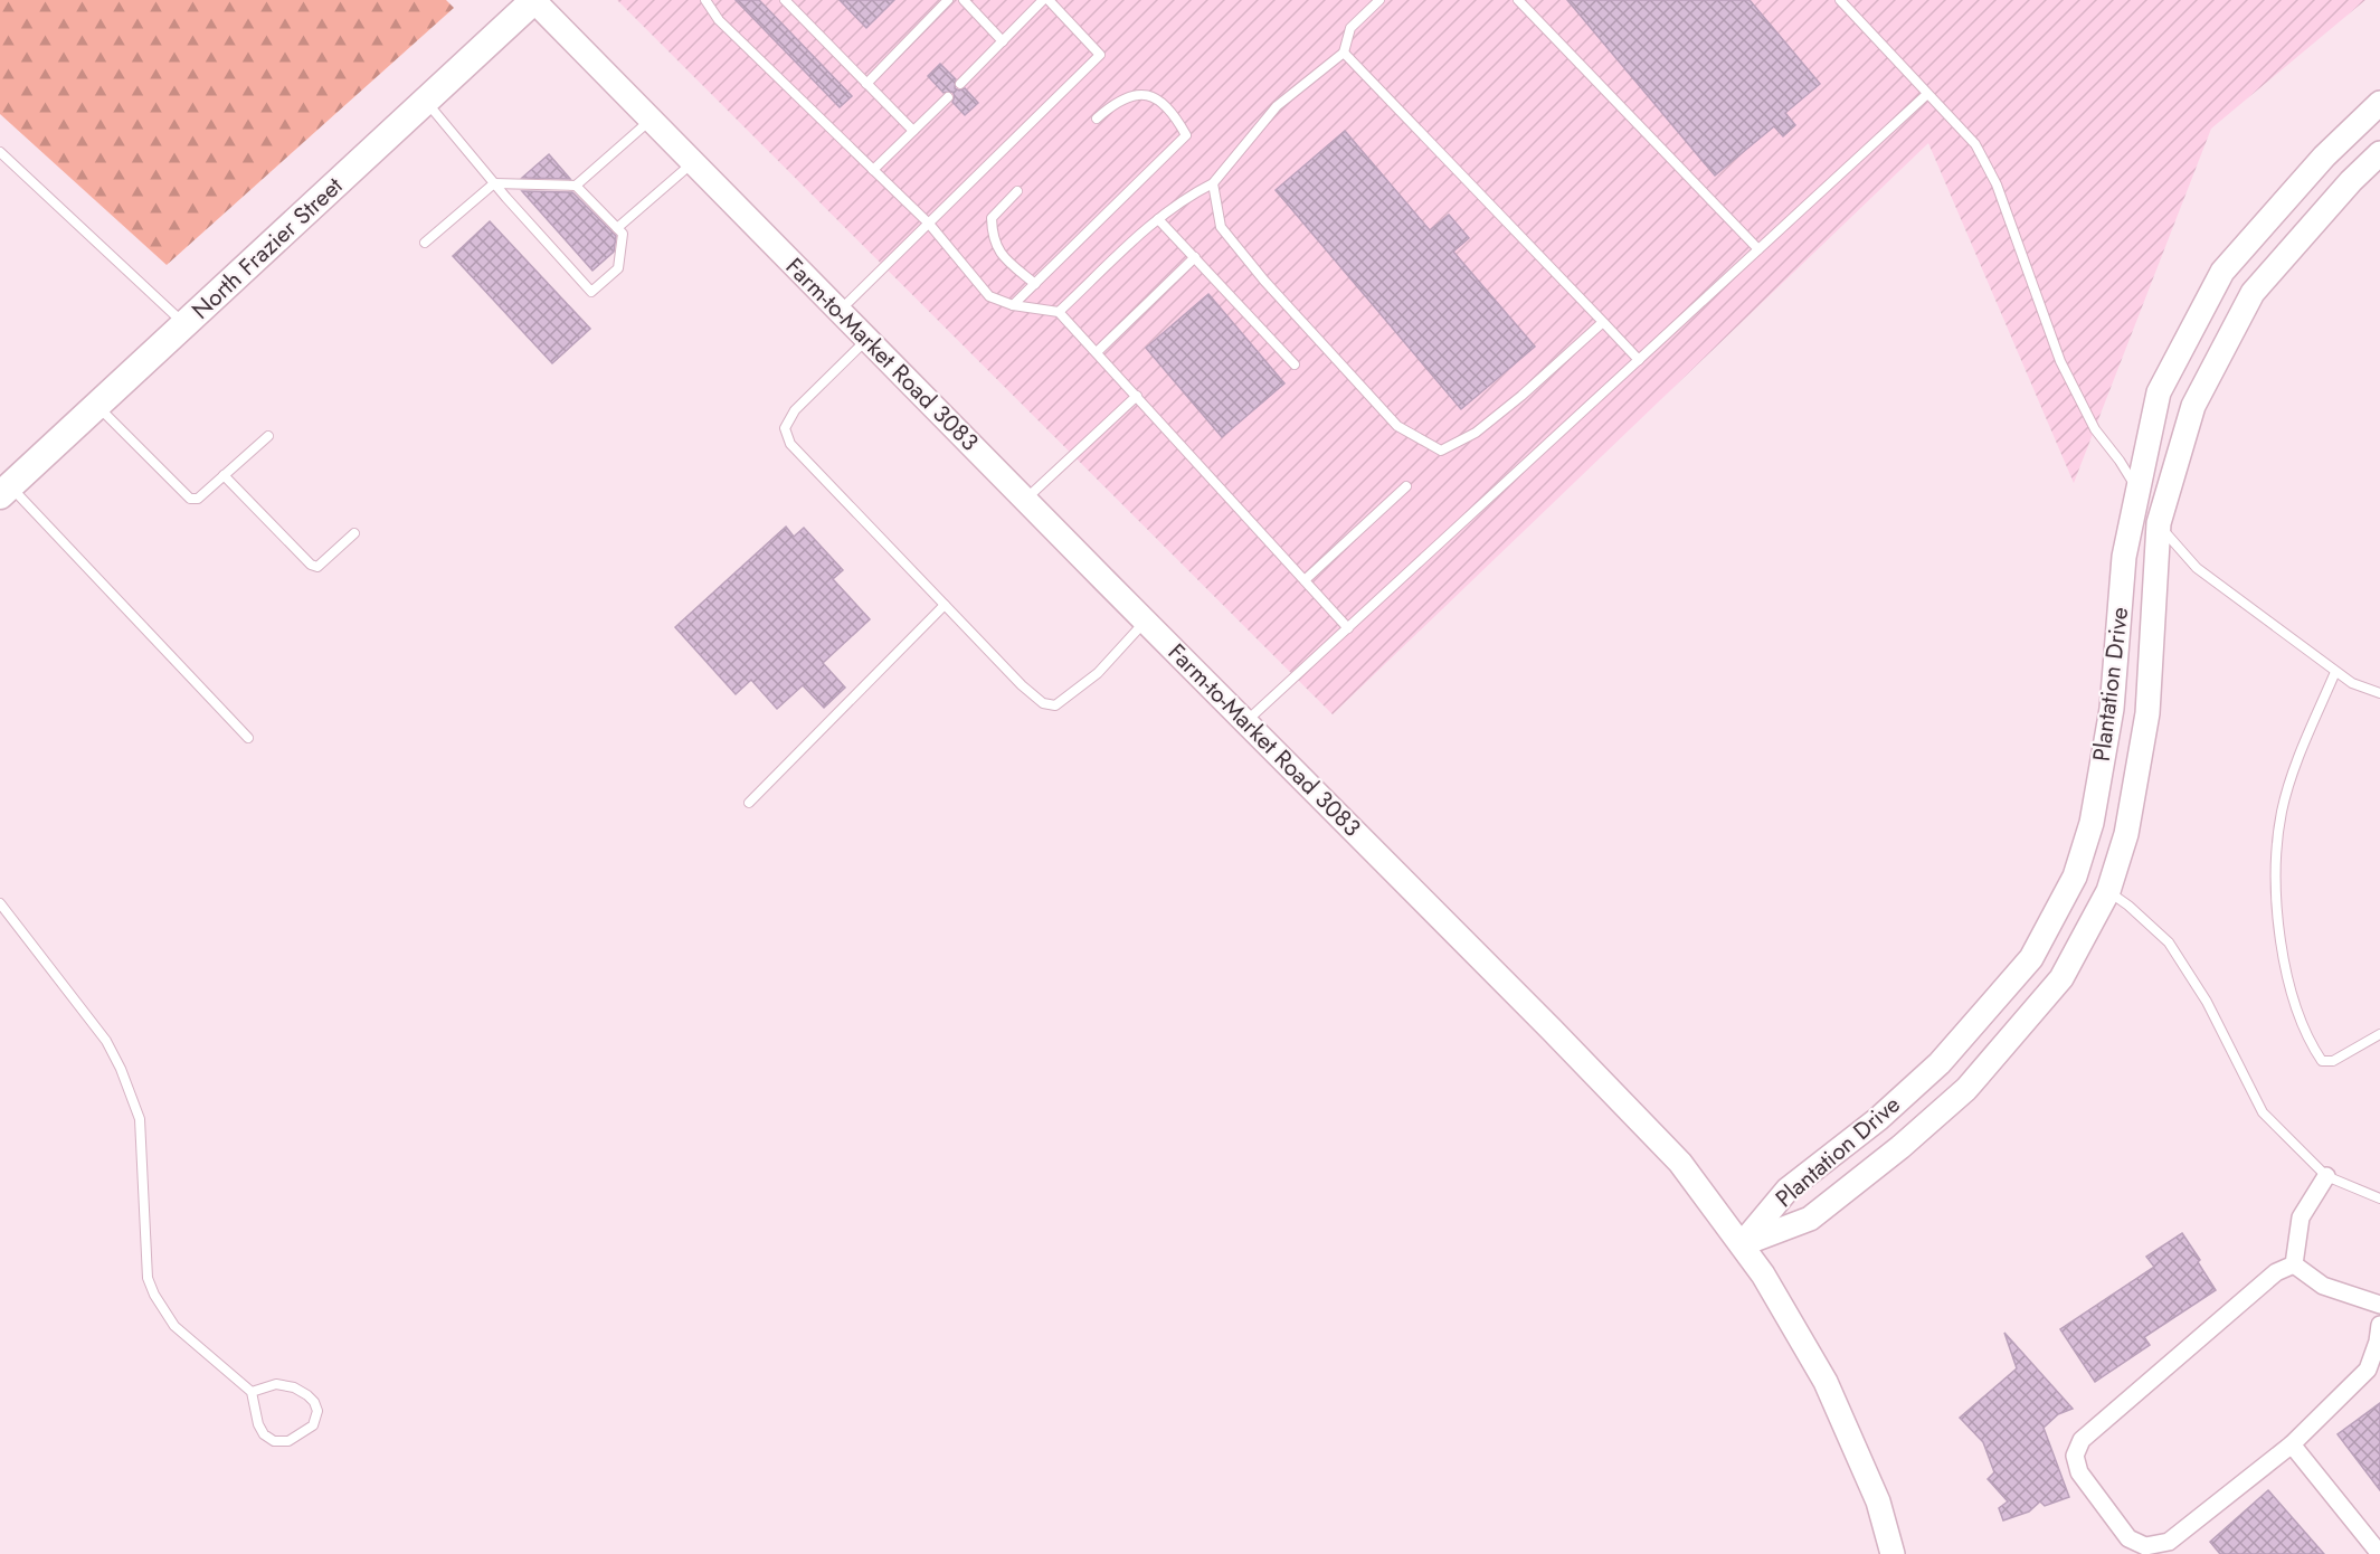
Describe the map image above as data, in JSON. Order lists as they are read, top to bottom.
{
  "streets": {
    "main road": ["North Frazier Street"],
    "street": ["Farm-to-Market Road 3083", "Plantation Drive"]
  },
  "crossings": [
    ["North Frazier Street", "Farm-to-Market Road 3083"],
    ["Farm-to-Market Road 3083", "Plantation Drive"]
  ]
}
